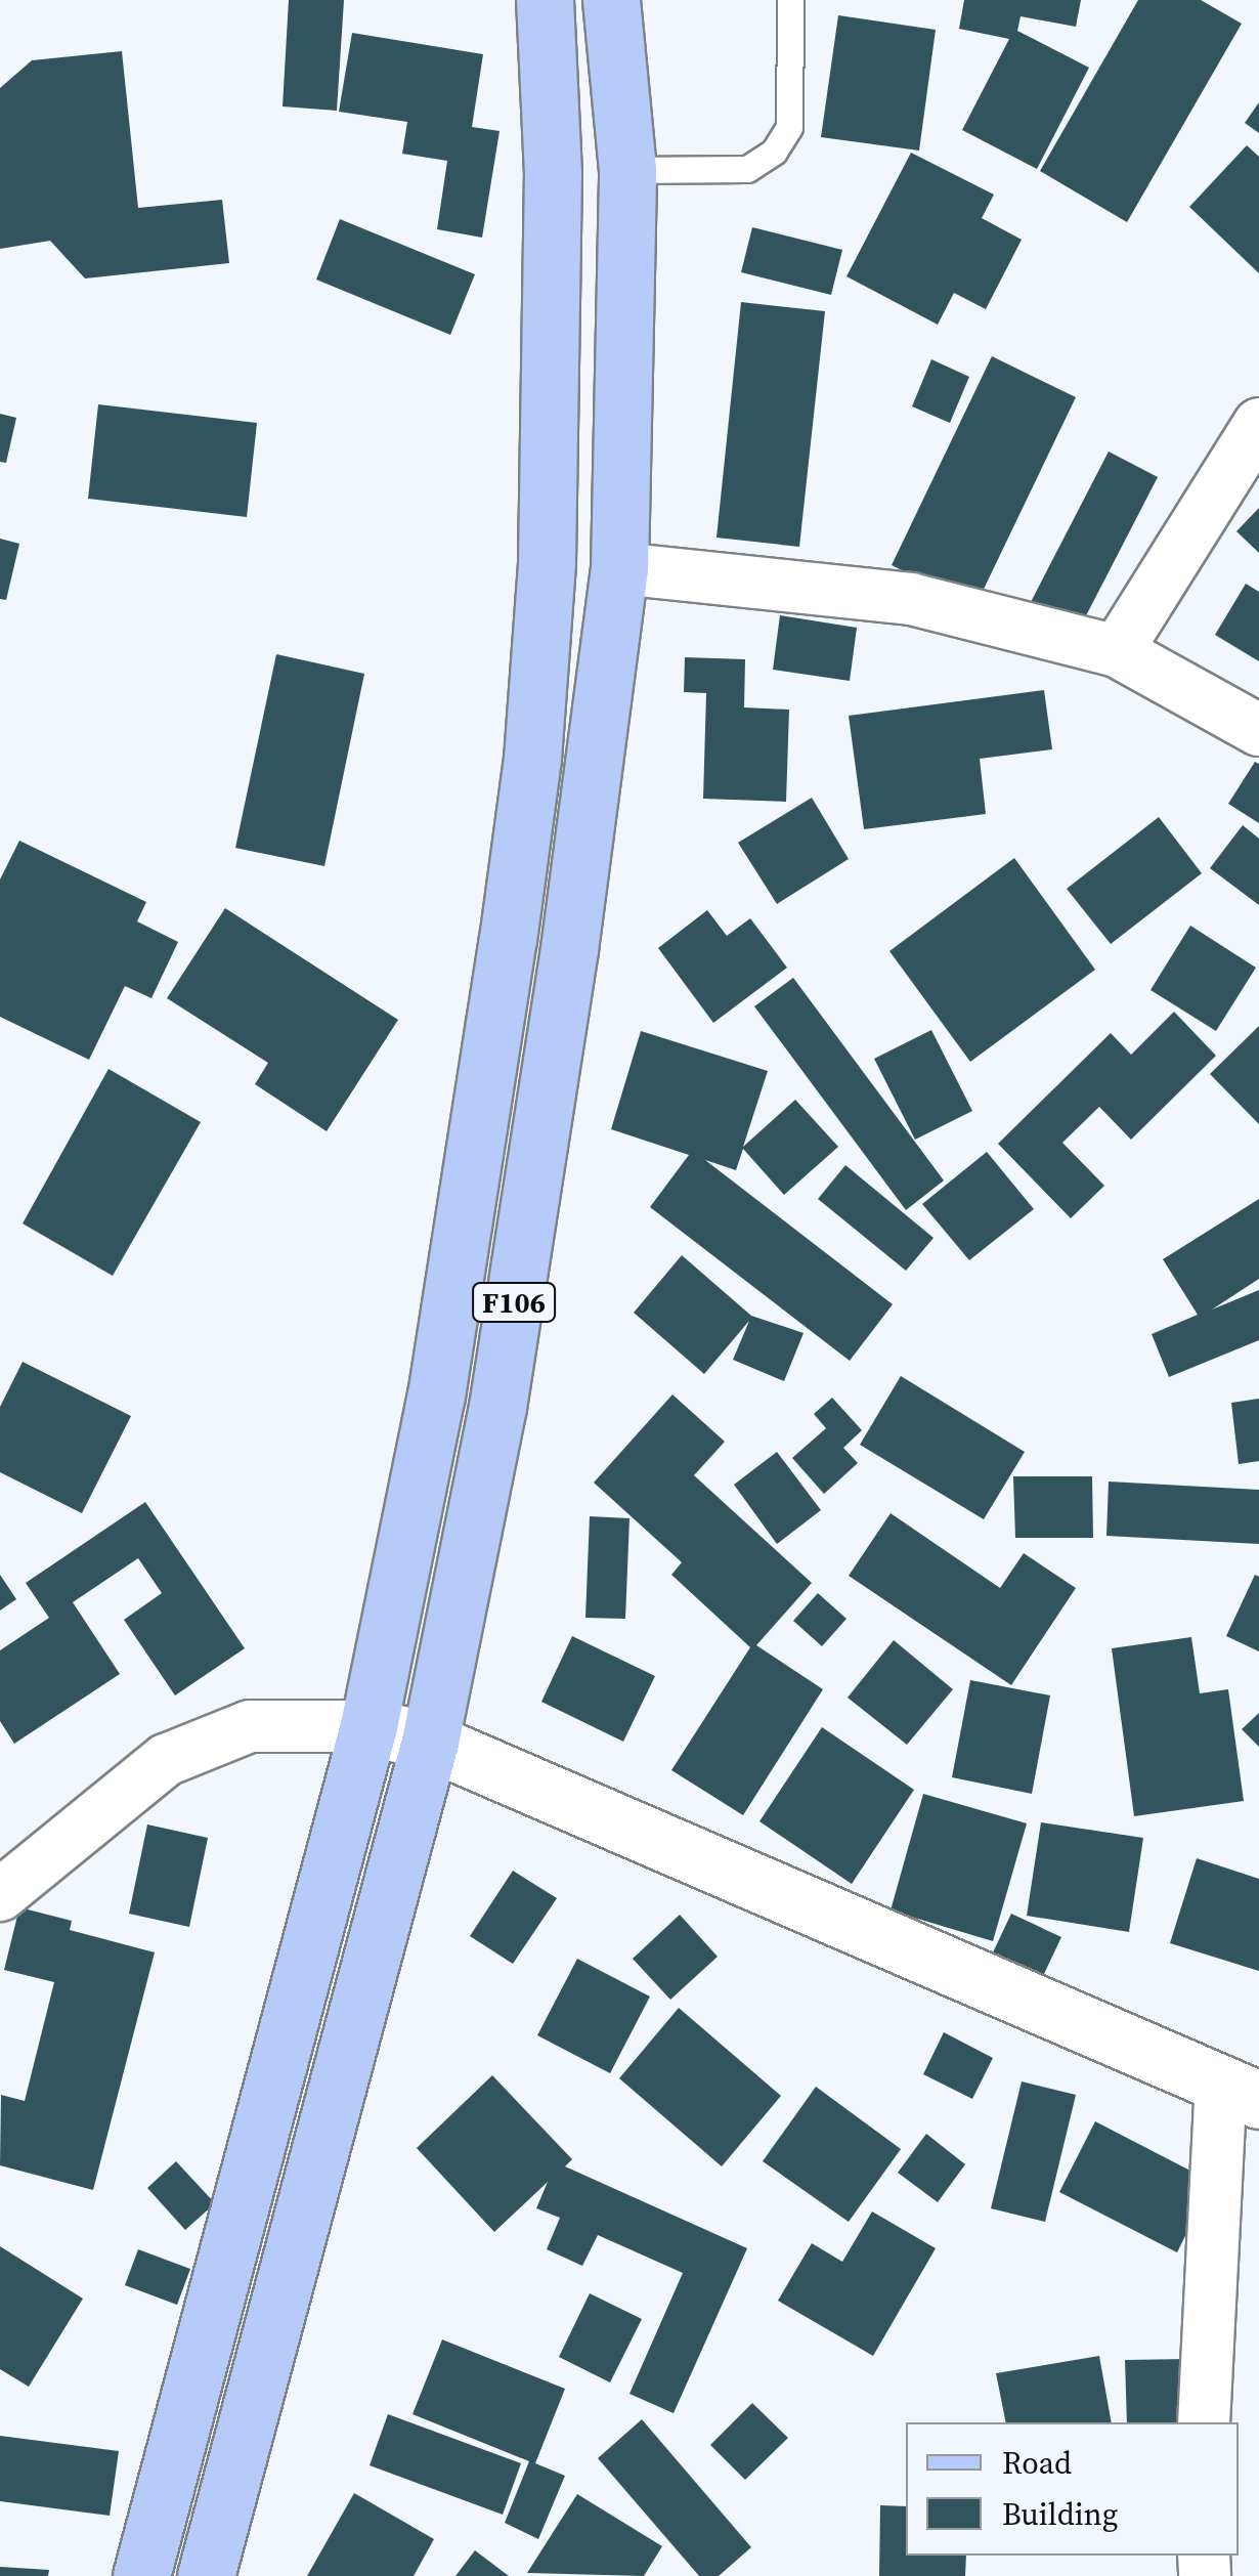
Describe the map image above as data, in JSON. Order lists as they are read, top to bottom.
{
  "streets": {
    "main road": ["F106"]
  },
  "legend": ["Road", "Building"]
}
